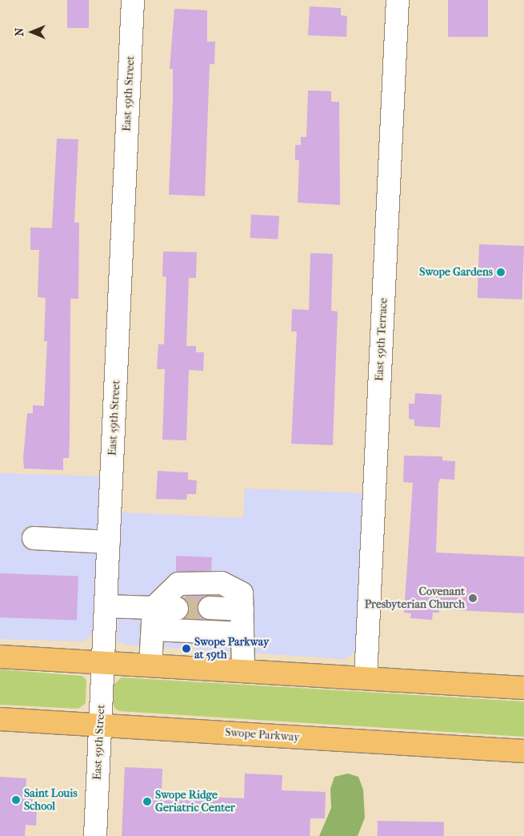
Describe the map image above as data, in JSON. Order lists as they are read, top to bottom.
{
  "streets": {
    "main road": ["Swope Parkway"],
    "street": ["East 59th Street", "East 59th Terrace"]
  },
  "crossings": [
    ["East 59th Street", "Swope Parkway"]
  ],
  "places": [
    "Swope Gardens",
    "Covenant Presbyterian Church",
    "Swope Parkway at 59th",
    "Saint Louis School",
    "Swope Ridge Geriatric Center"
  ],
  "north": "left"
}
